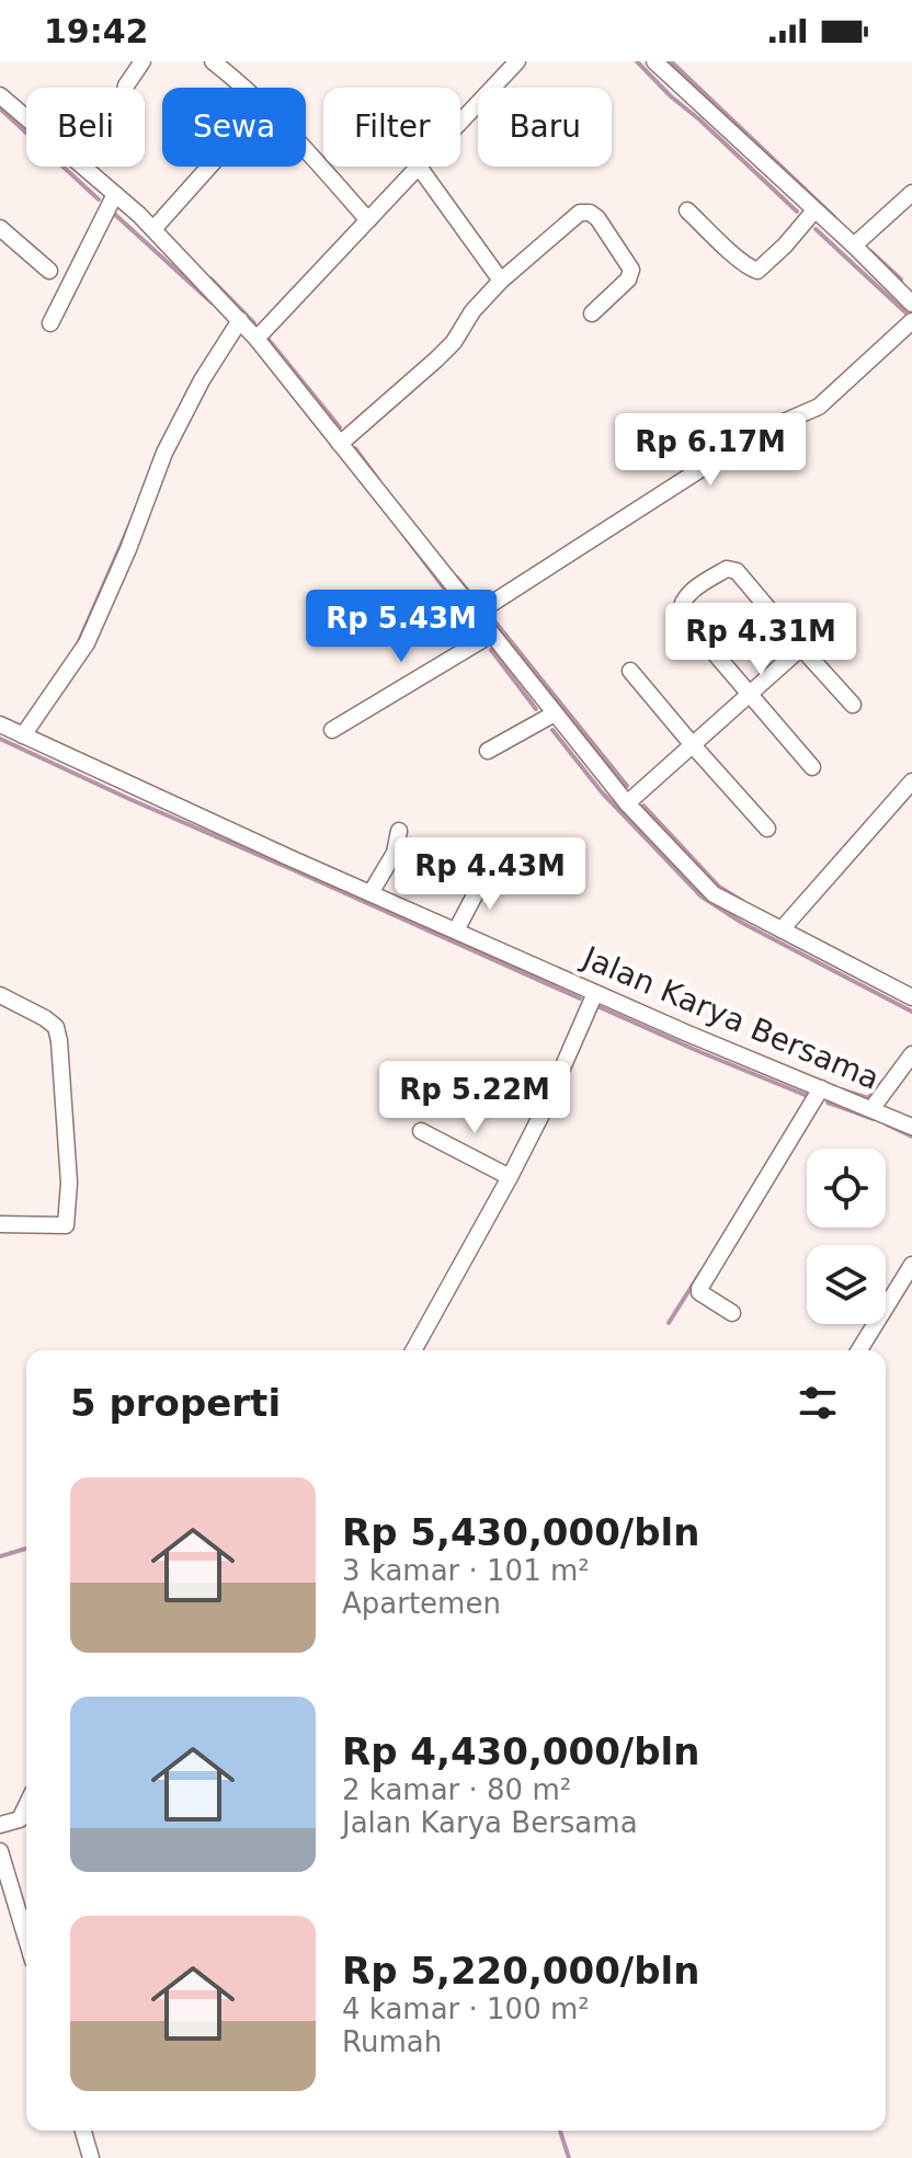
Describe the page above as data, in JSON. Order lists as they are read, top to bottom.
{
  "streets": {
    "street": ["Jalan Karya Bersama"]
  },
  "page": {
    "status": "19:42",
    "chip": [
      "Beli",
      "Sewa",
      "Filter",
      "Baru"
    ],
    "price": [
      "Rp 6.17M",
      "Rp 5.43M",
      "Rp 4.31M",
      "Rp 4.43M",
      "Rp 5.22M"
    ],
    "heading": "5 properti",
    "list": [
      {
        "name": "Rp 5,430,000/bln",
        "note": "3 kamar · 101 m² · Apartemen"
      },
      {
        "name": "Rp 4,430,000/bln",
        "note": "2 kamar · 80 m² · Jalan Karya Bersama"
      },
      {
        "name": "Rp 5,220,000/bln",
        "note": "4 kamar · 100 m² · Rumah"
      }
    ]
  }
}
